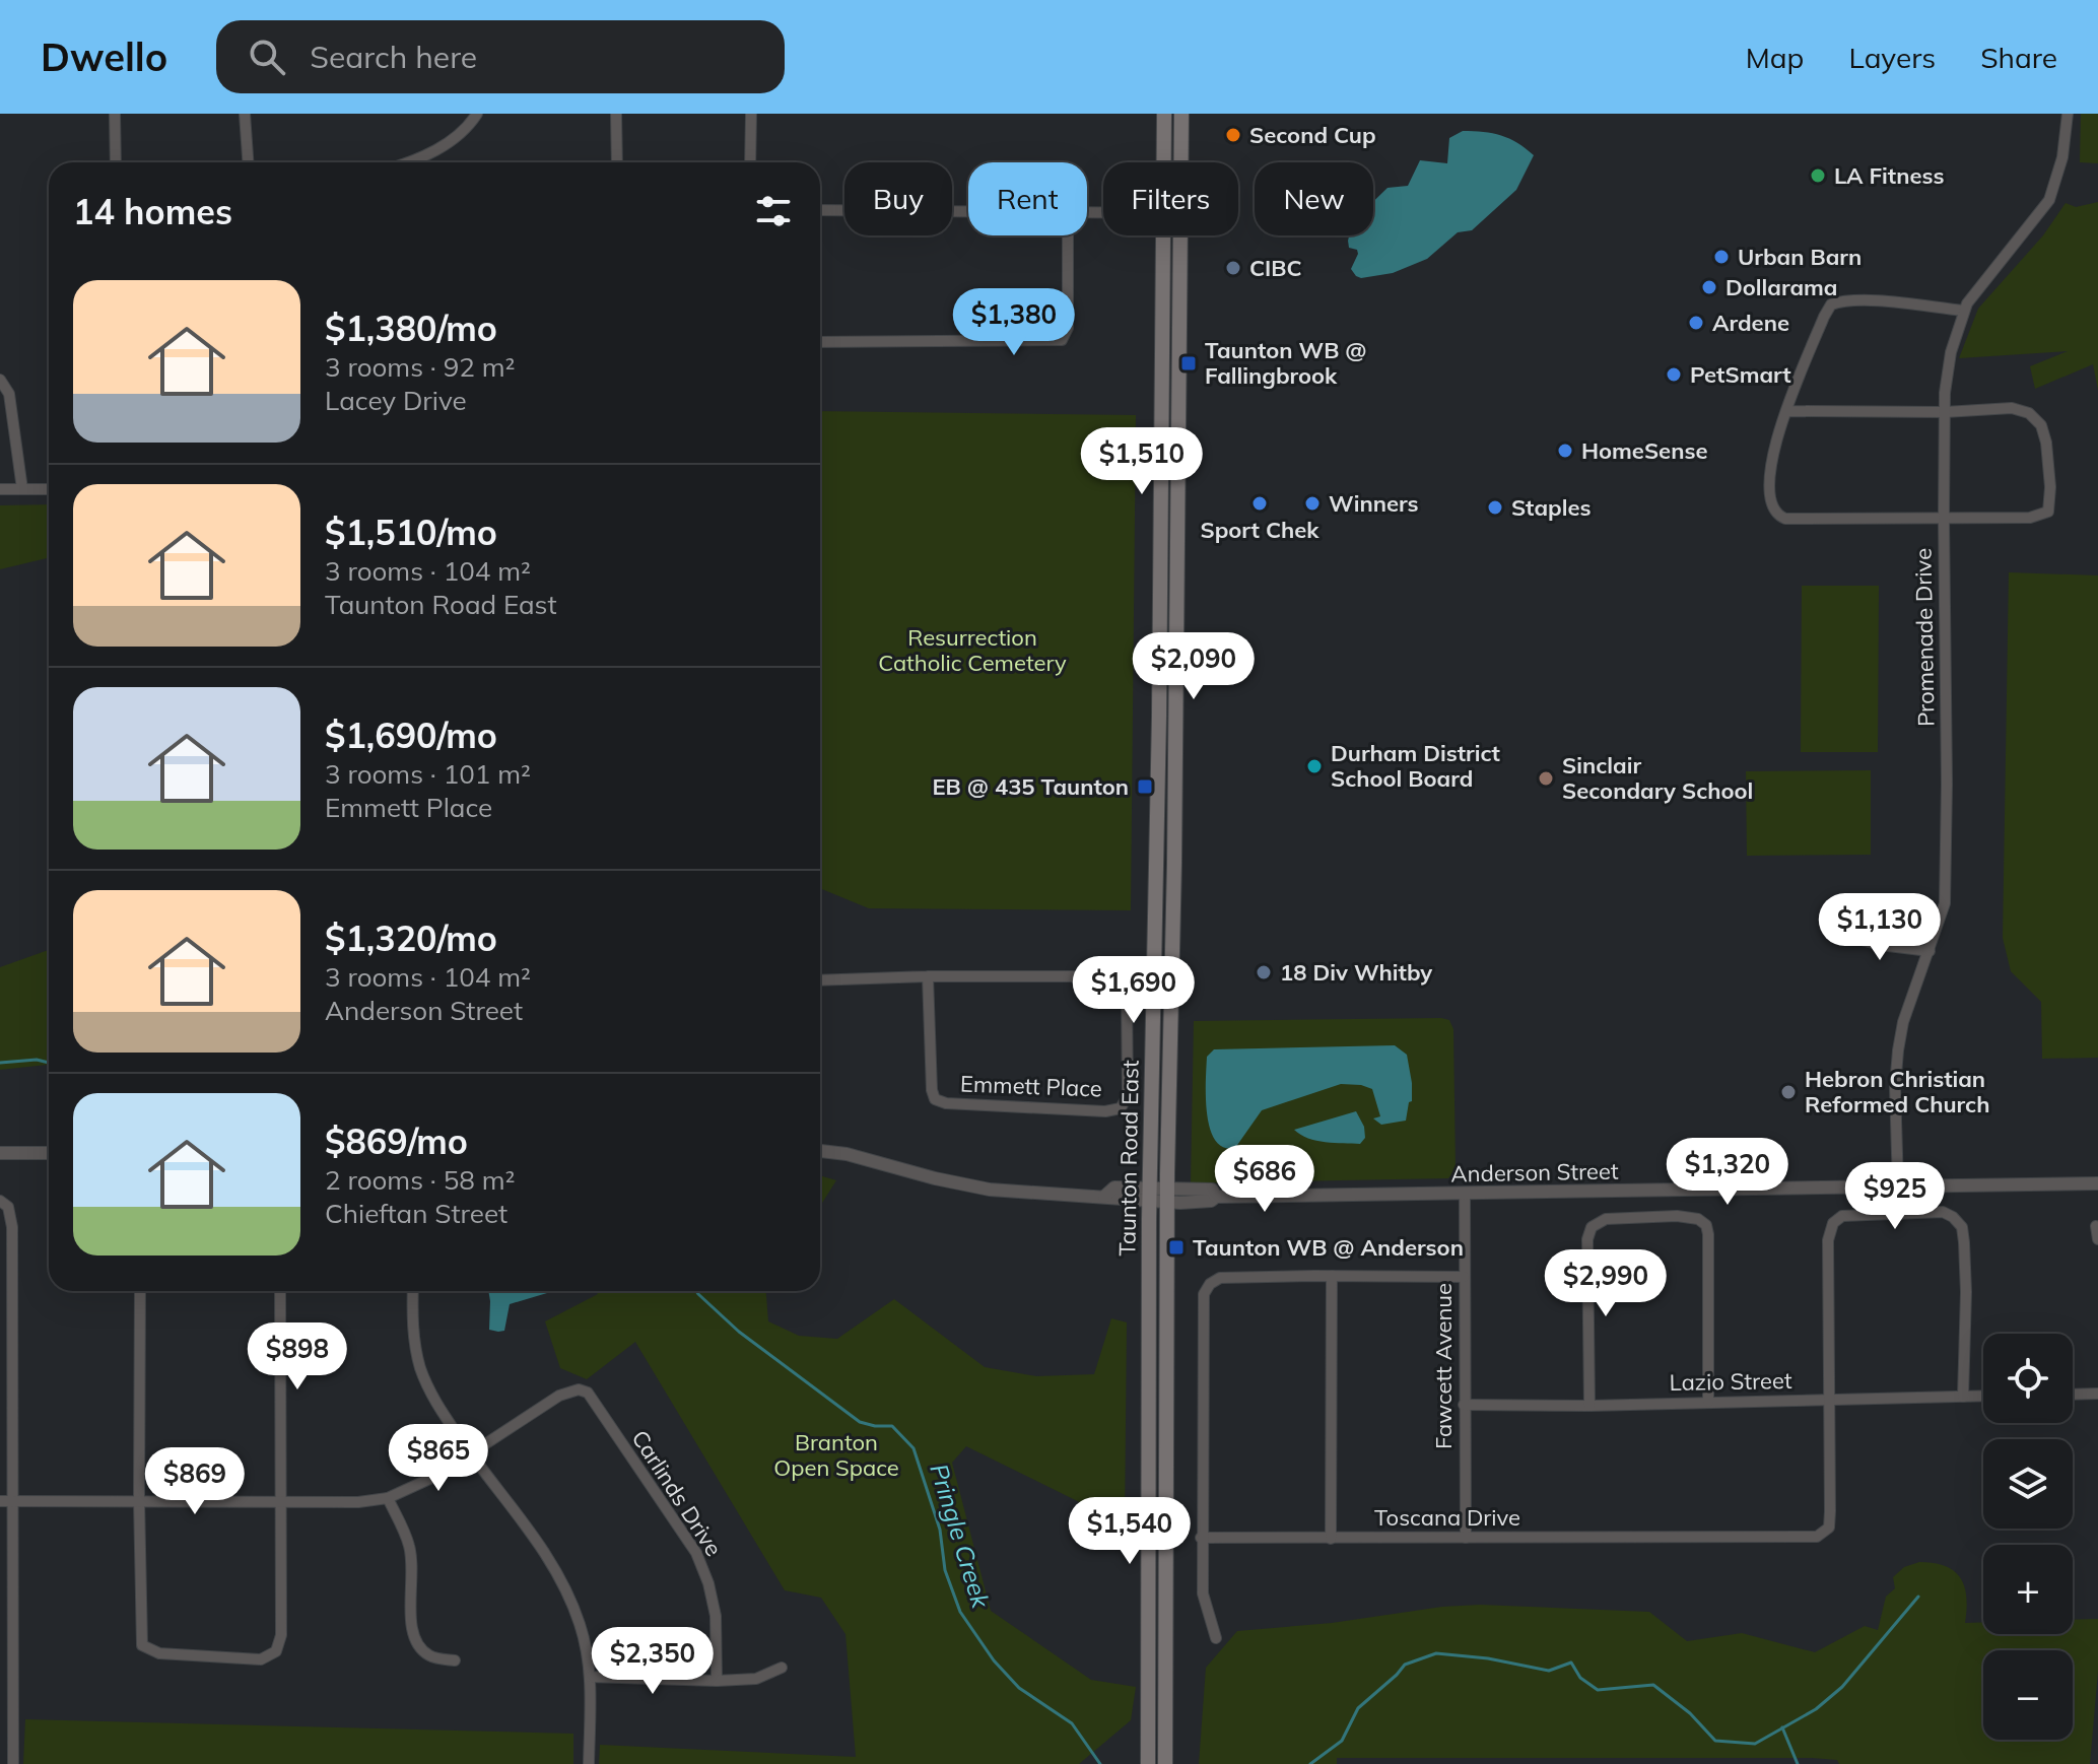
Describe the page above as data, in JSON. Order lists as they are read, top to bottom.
{
  "streets": {
    "main road": ["Taunton Road East"],
    "street": [
      "Promenade Drive",
      "Emmett Place",
      "Anderson Street",
      "Fawcett Avenue",
      "Lazio Street",
      "Carlinds Drive",
      "Toscana Drive"
    ]
  },
  "crossings": [
    ["Promenade Drive", "Anderson Street"],
    ["Taunton Road East", "Anderson Street"],
    ["Anderson Street", "Fawcett Avenue"],
    ["Fawcett Avenue", "Lazio Street"],
    ["Fawcett Avenue", "Toscana Drive"],
    ["Lazio Street", "Toscana Drive"]
  ],
  "water": ["Pringle Creek"],
  "parks": ["Resurrection Catholic Cemetery", "Branton Open Space"],
  "places": {
    "other": [
      "Second Cup",
      "LA Fitness",
      "Urban Barn",
      "CIBC",
      "Dollarama",
      "Ardene",
      "PetSmart",
      "HomeSense",
      "Sport Chek",
      "Winners",
      "Staples",
      "Durham District School Board",
      "Sinclair Secondary School",
      "18 Div Whitby",
      "Hebron Christian Reformed Church"
    ],
    "transit": ["Taunton WB @ Fallingbrook", "EB @ 435 Taunton", "Taunton WB @ Anderson"]
  },
  "page": {
    "header": "Dwello",
    "search": "Search here",
    "nav": ["Map", "Layers", "Share"],
    "chip": [
      "Buy",
      "Rent",
      "Filters",
      "New"
    ],
    "heading": "14 homes",
    "list": [
      {
        "name": "$1,380/mo",
        "note": "3 rooms · 92 m² · Lacey Drive"
      },
      {
        "name": "$1,510/mo",
        "note": "3 rooms · 104 m² · Taunton Road East"
      },
      {
        "name": "$1,690/mo",
        "note": "3 rooms · 101 m² · Emmett Place"
      },
      {
        "name": "$1,320/mo",
        "note": "3 rooms · 104 m² · Anderson Street"
      },
      {
        "name": "$869/mo",
        "note": "2 rooms · 58 m² · Chieftan Street"
      }
    ],
    "price": [
      "$1,380",
      "$1,510",
      "$2,090",
      "$1,130",
      "$1,690",
      "$1,320",
      "$686",
      "$925",
      "$2,990",
      "$898",
      "$865",
      "$869",
      "$1,540",
      "$2,350"
    ],
    "map_buttons": ["+", "−"]
  }
}
